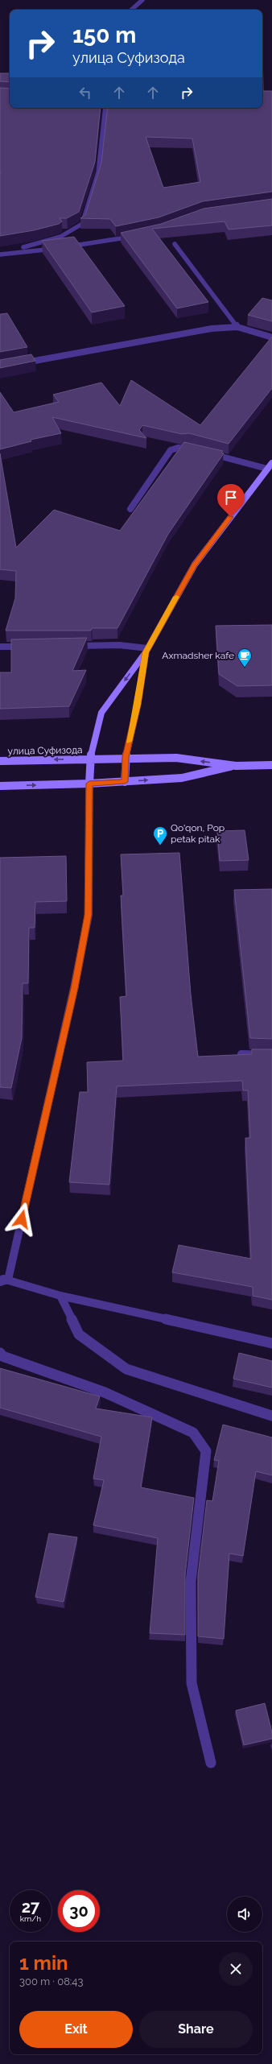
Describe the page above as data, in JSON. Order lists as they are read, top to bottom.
{
  "streets": {
    "main road": ["улица Суфизода"]
  },
  "places": {
    "cafe": ["Axmadsher kafe"],
    "parking": ["Qo'qon, Pop petak pitak"]
  },
  "page": {
    "turn": ["150 m", "улица Суфизода"],
    "speed": "27 km/h",
    "limit": "30",
    "heading": ["1 min", "300 m · 08:43"],
    "buttons": ["Exit", "Share"]
  }
}
